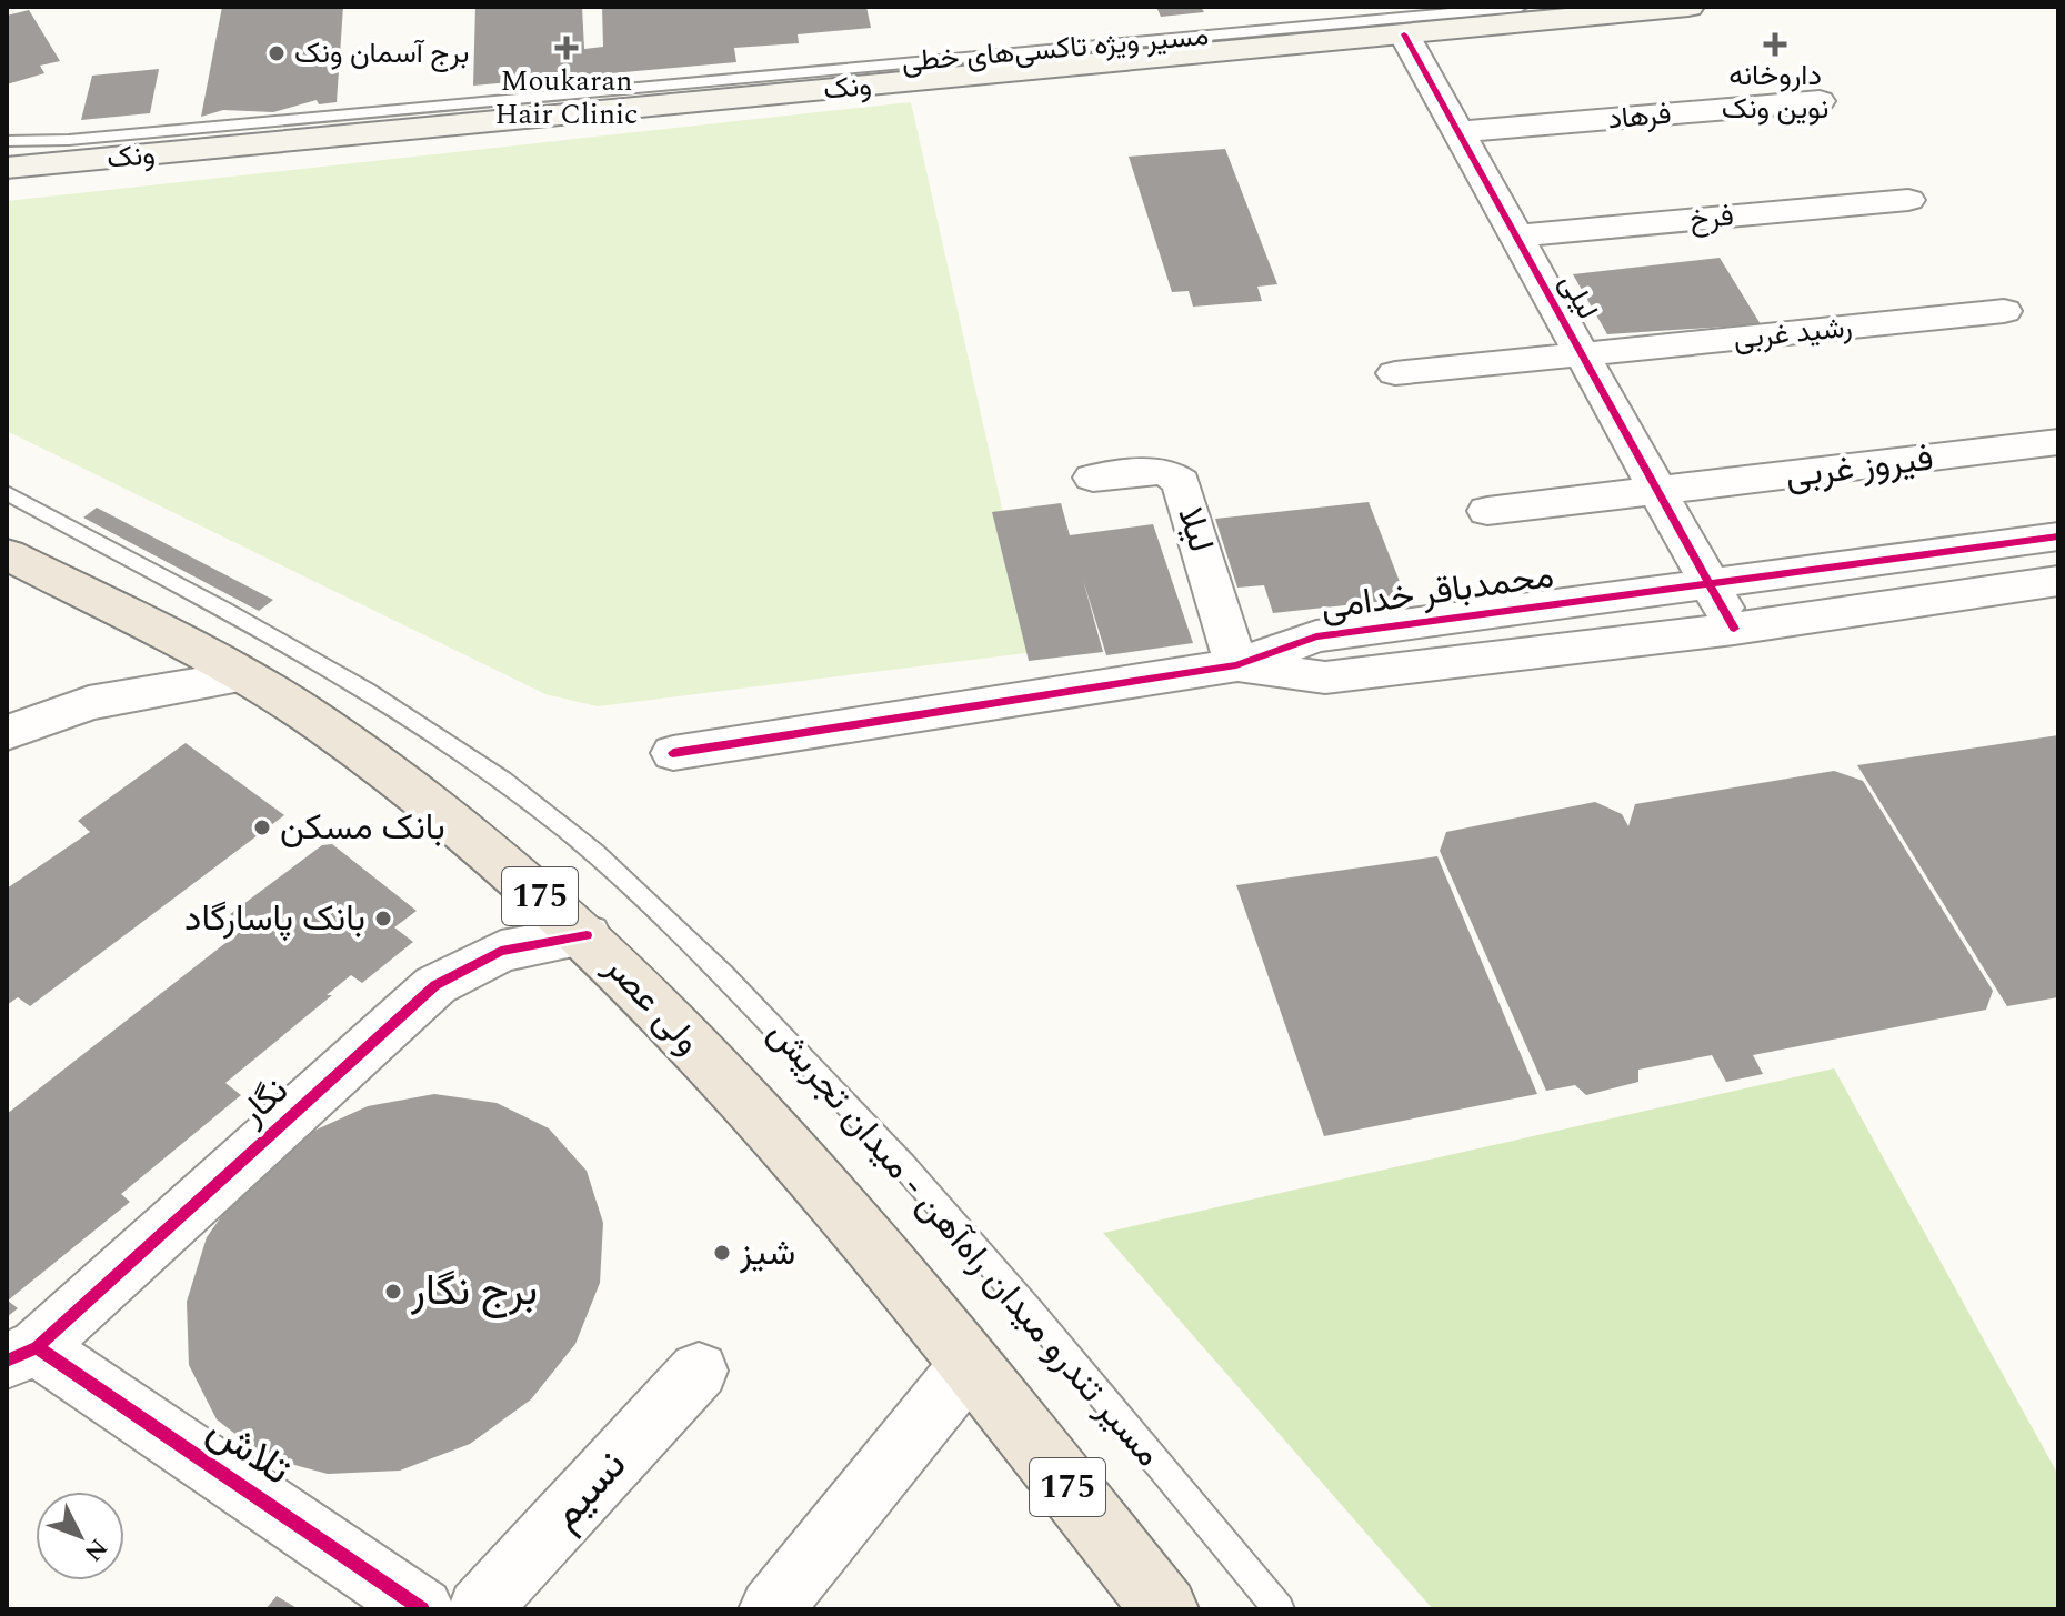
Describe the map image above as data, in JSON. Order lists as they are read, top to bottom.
{
  "streets": {
    "main road": ["ونک", "175", "ولی عصر"],
    "street": [
      "فرهاد",
      "فرخ",
      "لیلی",
      "رشید غربی",
      "فیروز غربی",
      "لیلا",
      "محمدباقر خدامی",
      "نگار",
      "تلاش",
      "نسیم"
    ],
    "lane": ["مسیر ویژه تاکسی‌های خطی", "مسیر تندرو میدان راه‌آهن - میدان تجریش"]
  },
  "crossings": [
    ["ونک", "لیلی"],
    ["فرهاد", "لیلی"],
    ["فرخ", "لیلی"],
    ["لیلی", "رشید غربی"],
    ["لیلی", "فیروز غربی"],
    ["لیلی", "محمدباقر خدامی"],
    ["لیلا", "محمدباقر خدامی"],
    ["ولی عصر", "نگار"],
    ["نگار", "تلاش"]
  ],
  "places": {
    "health": ["داروخانه نوین ونک", "Moukaran Hair Clinic"],
    "other": [
      "برج آسمان ونک",
      "بانک مسکن",
      "بانک پاسارگاد",
      "شیز",
      "برج نگار"
    ]
  },
  "north": "bottom right"
}
